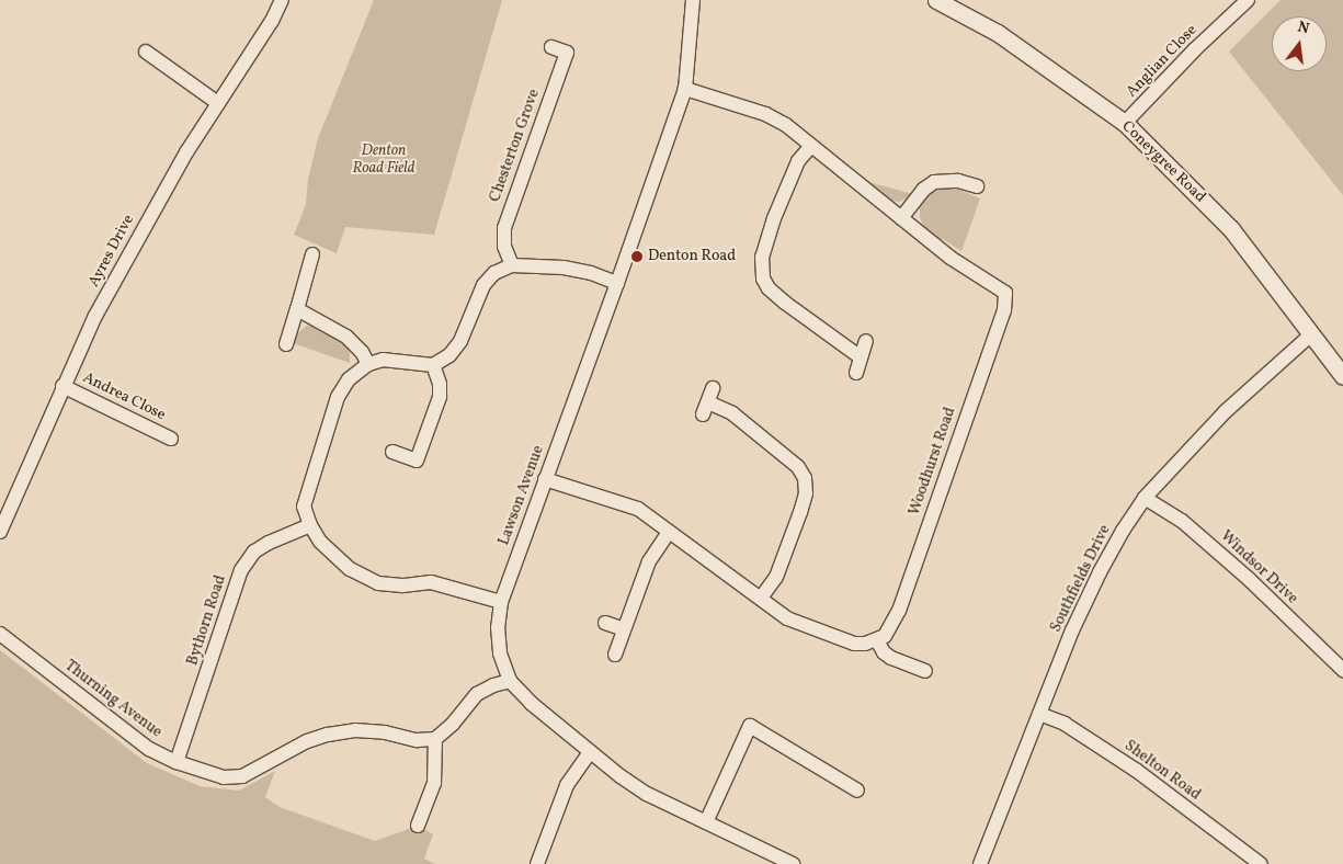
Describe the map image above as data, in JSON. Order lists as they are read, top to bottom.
{
  "streets": {
    "street": [
      "Anglian Close",
      "Chesterton Grove",
      "Coneygree Road",
      "Ayres Drive",
      "Andrea Close",
      "Woodhurst Road",
      "Lawson Avenue",
      "Windsor Drive",
      "Southfields Drive",
      "Bythorn Road",
      "Thurning Avenue",
      "Shelton Road"
    ]
  },
  "crossings": [
    ["Anglian Close", "Coneygree Road"],
    ["Coneygree Road", "Southfields Drive"],
    ["Ayres Drive", "Andrea Close"],
    ["Woodhurst Road", "Lawson Avenue"],
    ["Windsor Drive", "Southfields Drive"],
    ["Southfields Drive", "Shelton Road"],
    ["Bythorn Road", "Thurning Avenue"]
  ],
  "parks": ["Denton Road Field"],
  "places": ["Denton Road"],
  "north": "top"
}
